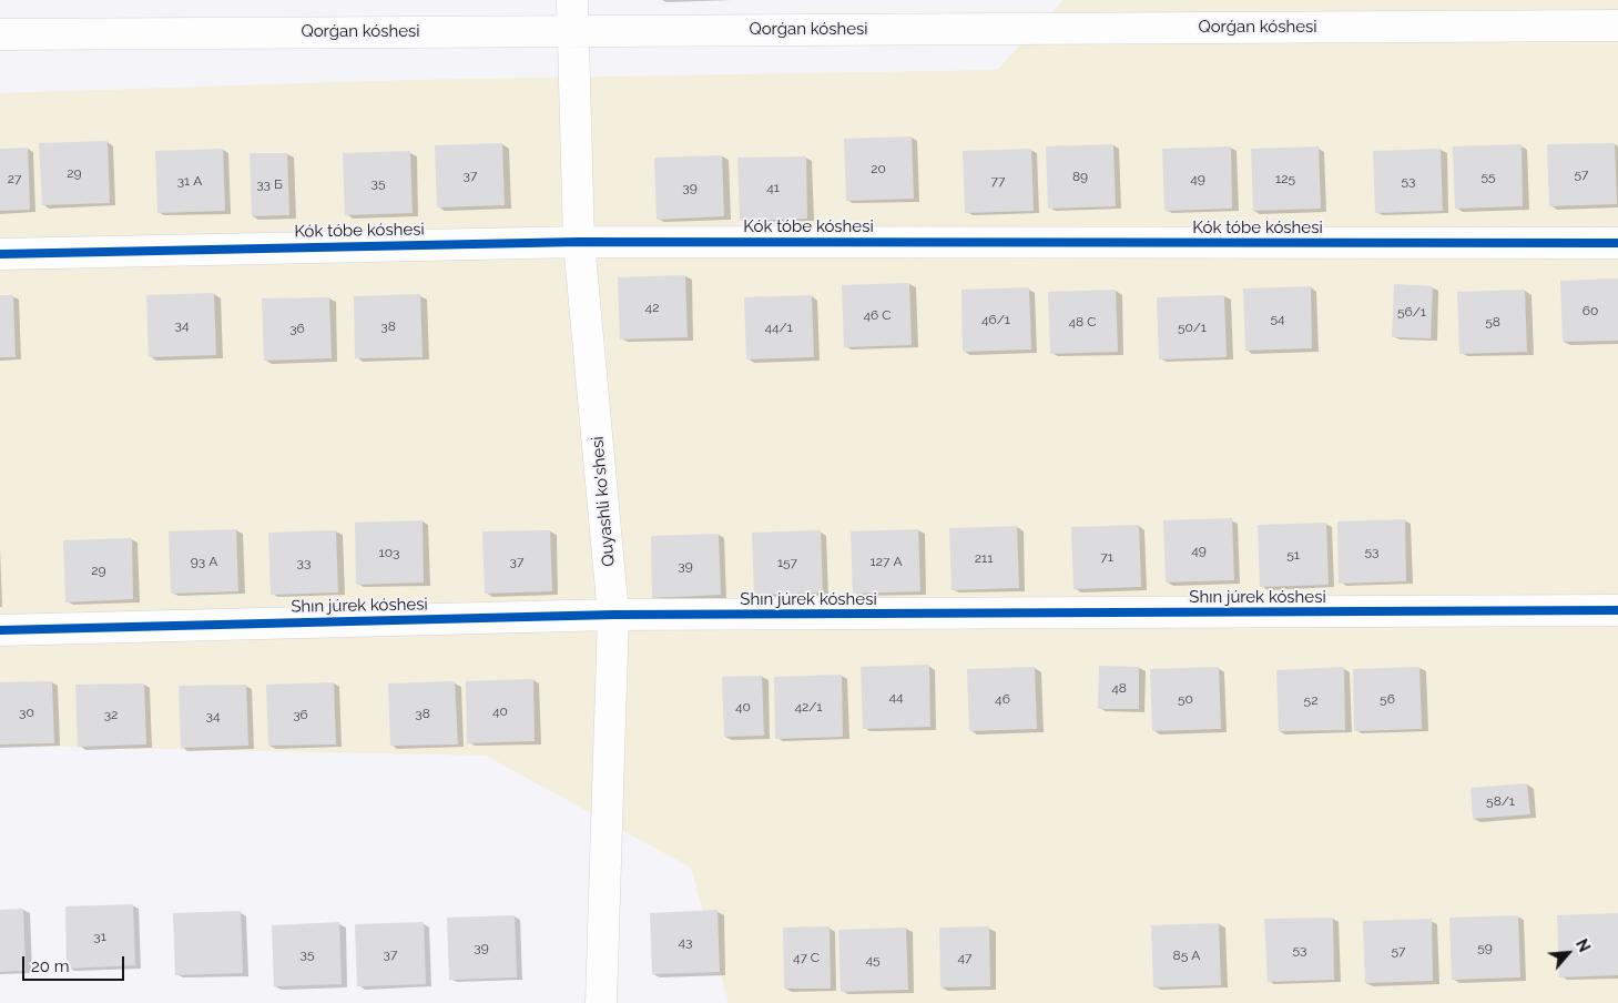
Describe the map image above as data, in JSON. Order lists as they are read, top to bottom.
{
  "streets": {
    "street": [
      "Qorǵan kóshesi",
      "Kók tóbe kóshesi",
      "Quyashli ko'shesi",
      "Shın júrek kóshesi"
    ]
  },
  "crossings": [
    ["Qorǵan kóshesi", "Quyashli ko'shesi"],
    ["Kók tóbe kóshesi", "Quyashli ko'shesi"],
    ["Quyashli ko'shesi", "Shın júrek kóshesi"]
  ],
  "house_numbers": [
    "20",
    "29",
    "57",
    "37",
    "89",
    "55",
    "27",
    "49",
    "125",
    "31 А",
    "77",
    "53",
    "35",
    "33 Б",
    "39",
    "41",
    "42",
    "60",
    "56/1",
    "46 С",
    "54",
    "46/1",
    "48 С",
    "58",
    "34",
    "38",
    "44/1",
    "50/1",
    "36",
    "49",
    "53",
    "103",
    "51",
    "71",
    "211",
    "93 А",
    "37",
    "127 А",
    "33",
    "157",
    "39",
    "29",
    "48",
    "44",
    "46",
    "50",
    "56",
    "52",
    "40",
    "42/1",
    "40",
    "30",
    "38",
    "32",
    "36",
    "34",
    "58/1",
    "31",
    "43",
    "39",
    "59",
    "53",
    "57",
    "35",
    "37",
    "85 А",
    "47 С",
    "47",
    "45"
  ],
  "scale_bar": "20 m",
  "north": "top right"
}
